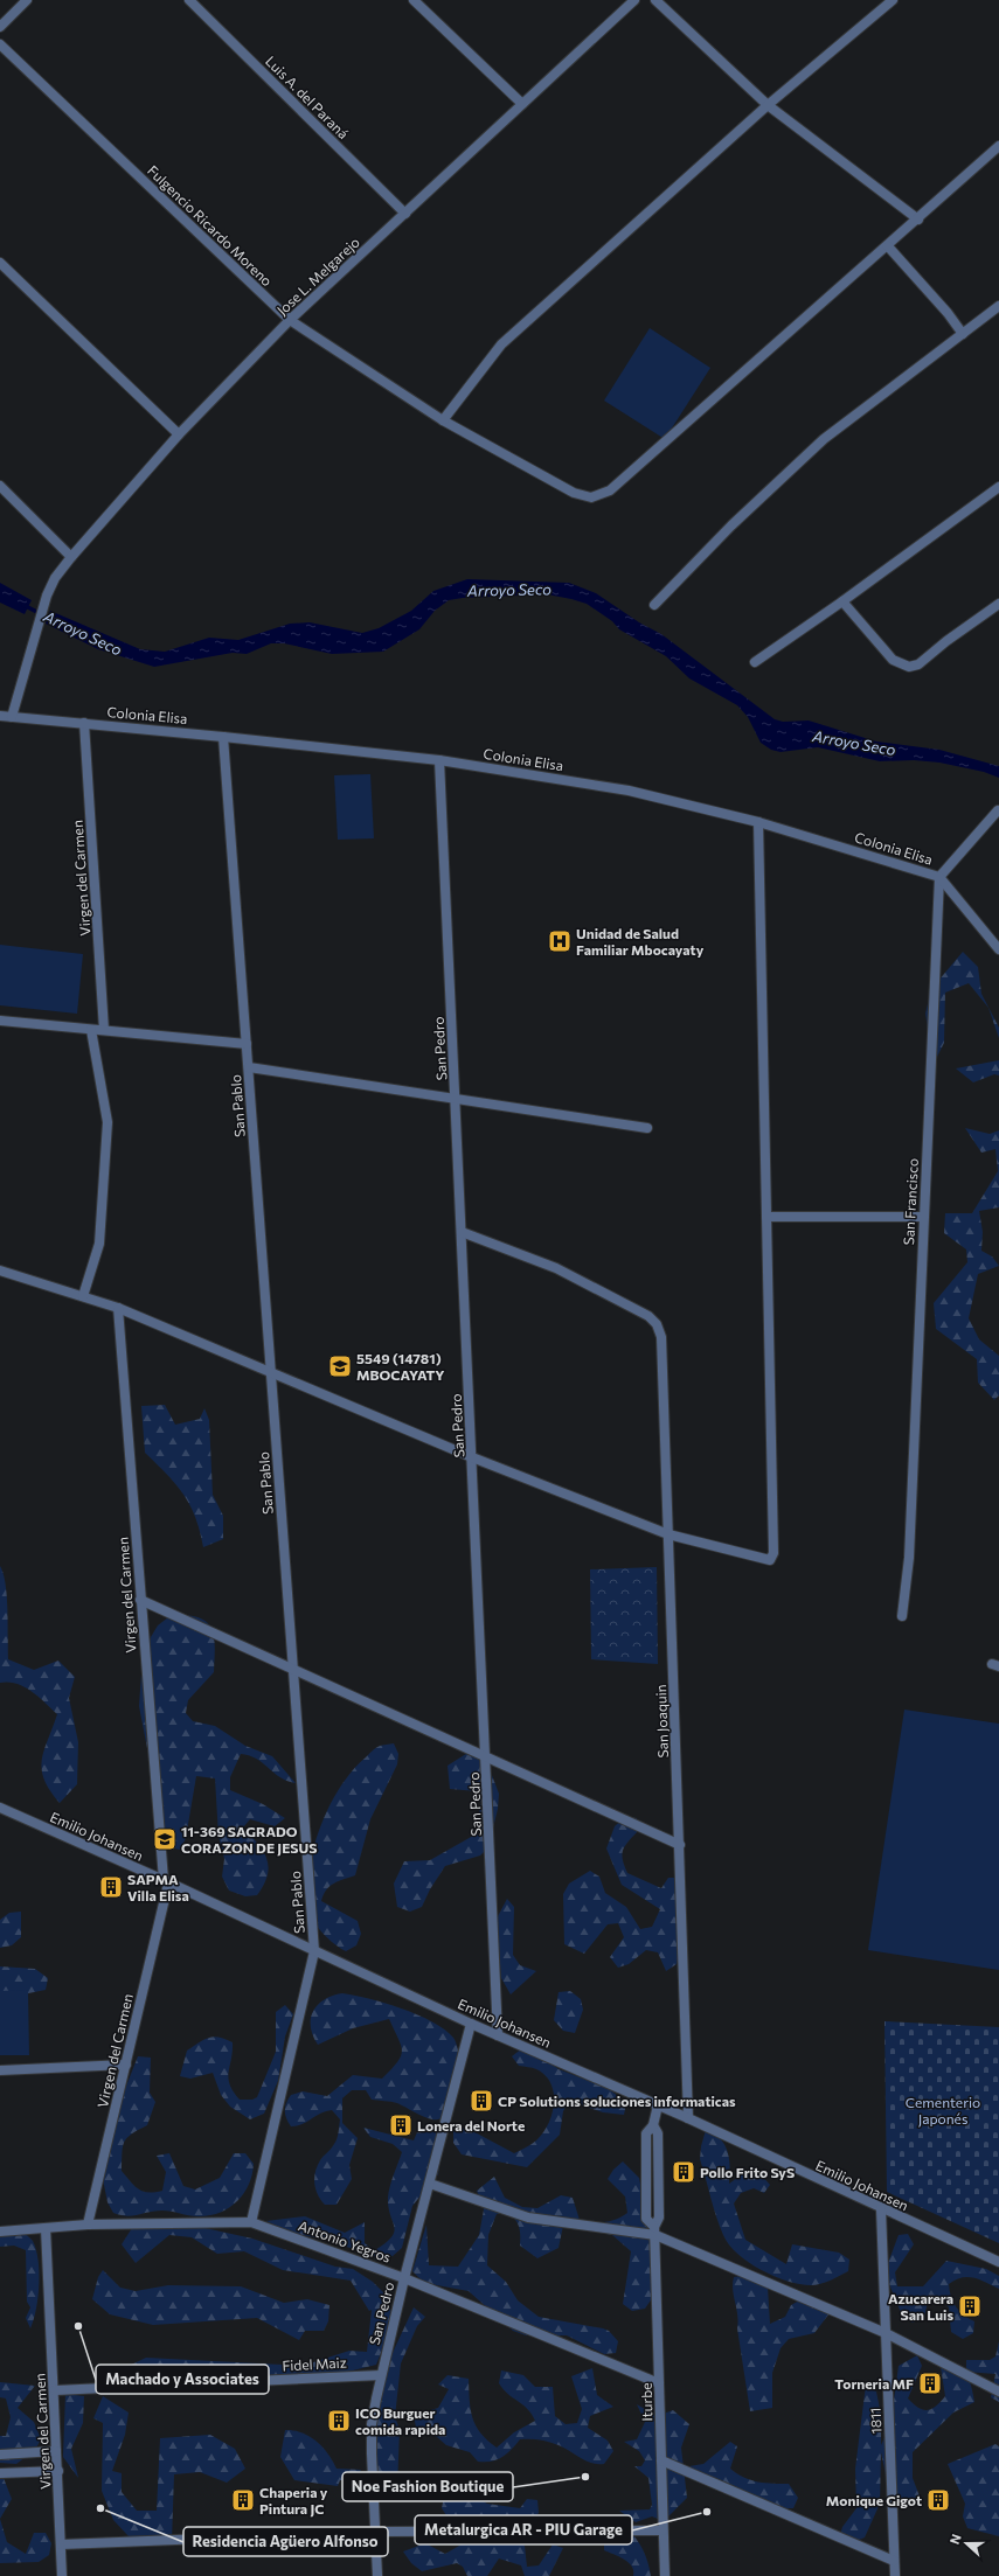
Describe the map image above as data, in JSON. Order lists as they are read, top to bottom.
{
  "streets": {
    "street": [
      "Luis A. del Paraná",
      "Fulgencio Ricardo Moreno",
      "Jose L. Melgarejo",
      "Colonia Elisa",
      "Virgen del Carmen",
      "San Pedro",
      "San Pablo",
      "San Francisco",
      "San Joaquin",
      "Emilio Johansen",
      "Antonio Yegros",
      "Fidel Maiz",
      "Iturbe",
      "1811"
    ]
  },
  "crossings": [
    ["Luis A. del Paraná", "Jose L. Melgarejo"],
    ["Fulgencio Ricardo Moreno", "Jose L. Melgarejo"],
    ["Jose L. Melgarejo", "Colonia Elisa"],
    ["Colonia Elisa", "Virgen del Carmen"],
    ["Colonia Elisa", "San Pedro"],
    ["Colonia Elisa", "San Pablo"],
    ["Colonia Elisa", "San Francisco"],
    ["Virgen del Carmen", "Emilio Johansen"],
    ["Virgen del Carmen", "Antonio Yegros"],
    ["Virgen del Carmen", "Fidel Maiz"],
    ["San Pedro", "San Joaquin"],
    ["San Pedro", "Emilio Johansen"],
    ["San Pedro", "Antonio Yegros"],
    ["San Pedro", "Fidel Maiz"],
    ["San Pablo", "Emilio Johansen"],
    ["San Pablo", "Antonio Yegros"],
    ["San Joaquin", "Emilio Johansen"],
    ["Emilio Johansen", "Iturbe"],
    ["Emilio Johansen", "1811"],
    ["Antonio Yegros", "Iturbe"]
  ],
  "water": ["Arroyo Seco"],
  "parks": ["Cementerio Japonés"],
  "places": {
    "hospital": ["Unidad de Salud Familiar Mbocayaty"],
    "school or university": ["5549 (14781) MBOCAYATY", "11-369 SAGRADO CORAZON DE JESUS"],
    "building": [
      "SAPMA Villa Elisa",
      "CP Solutions soluciones informaticas",
      "Lonera del Norte",
      "Pollo Frito SyS",
      "Azucarera San Luis",
      "Torneria MF",
      "ICO Burguer comida rapida",
      "Chaperia y Pintura JC",
      "Monique Gigot"
    ],
    "other": [
      "Machado y Associates",
      "Noe Fashion Boutique",
      "Residencia Agüero Alfonso",
      "Metalurgica AR - PIU Garage"
    ]
  },
  "north": "left"
}
